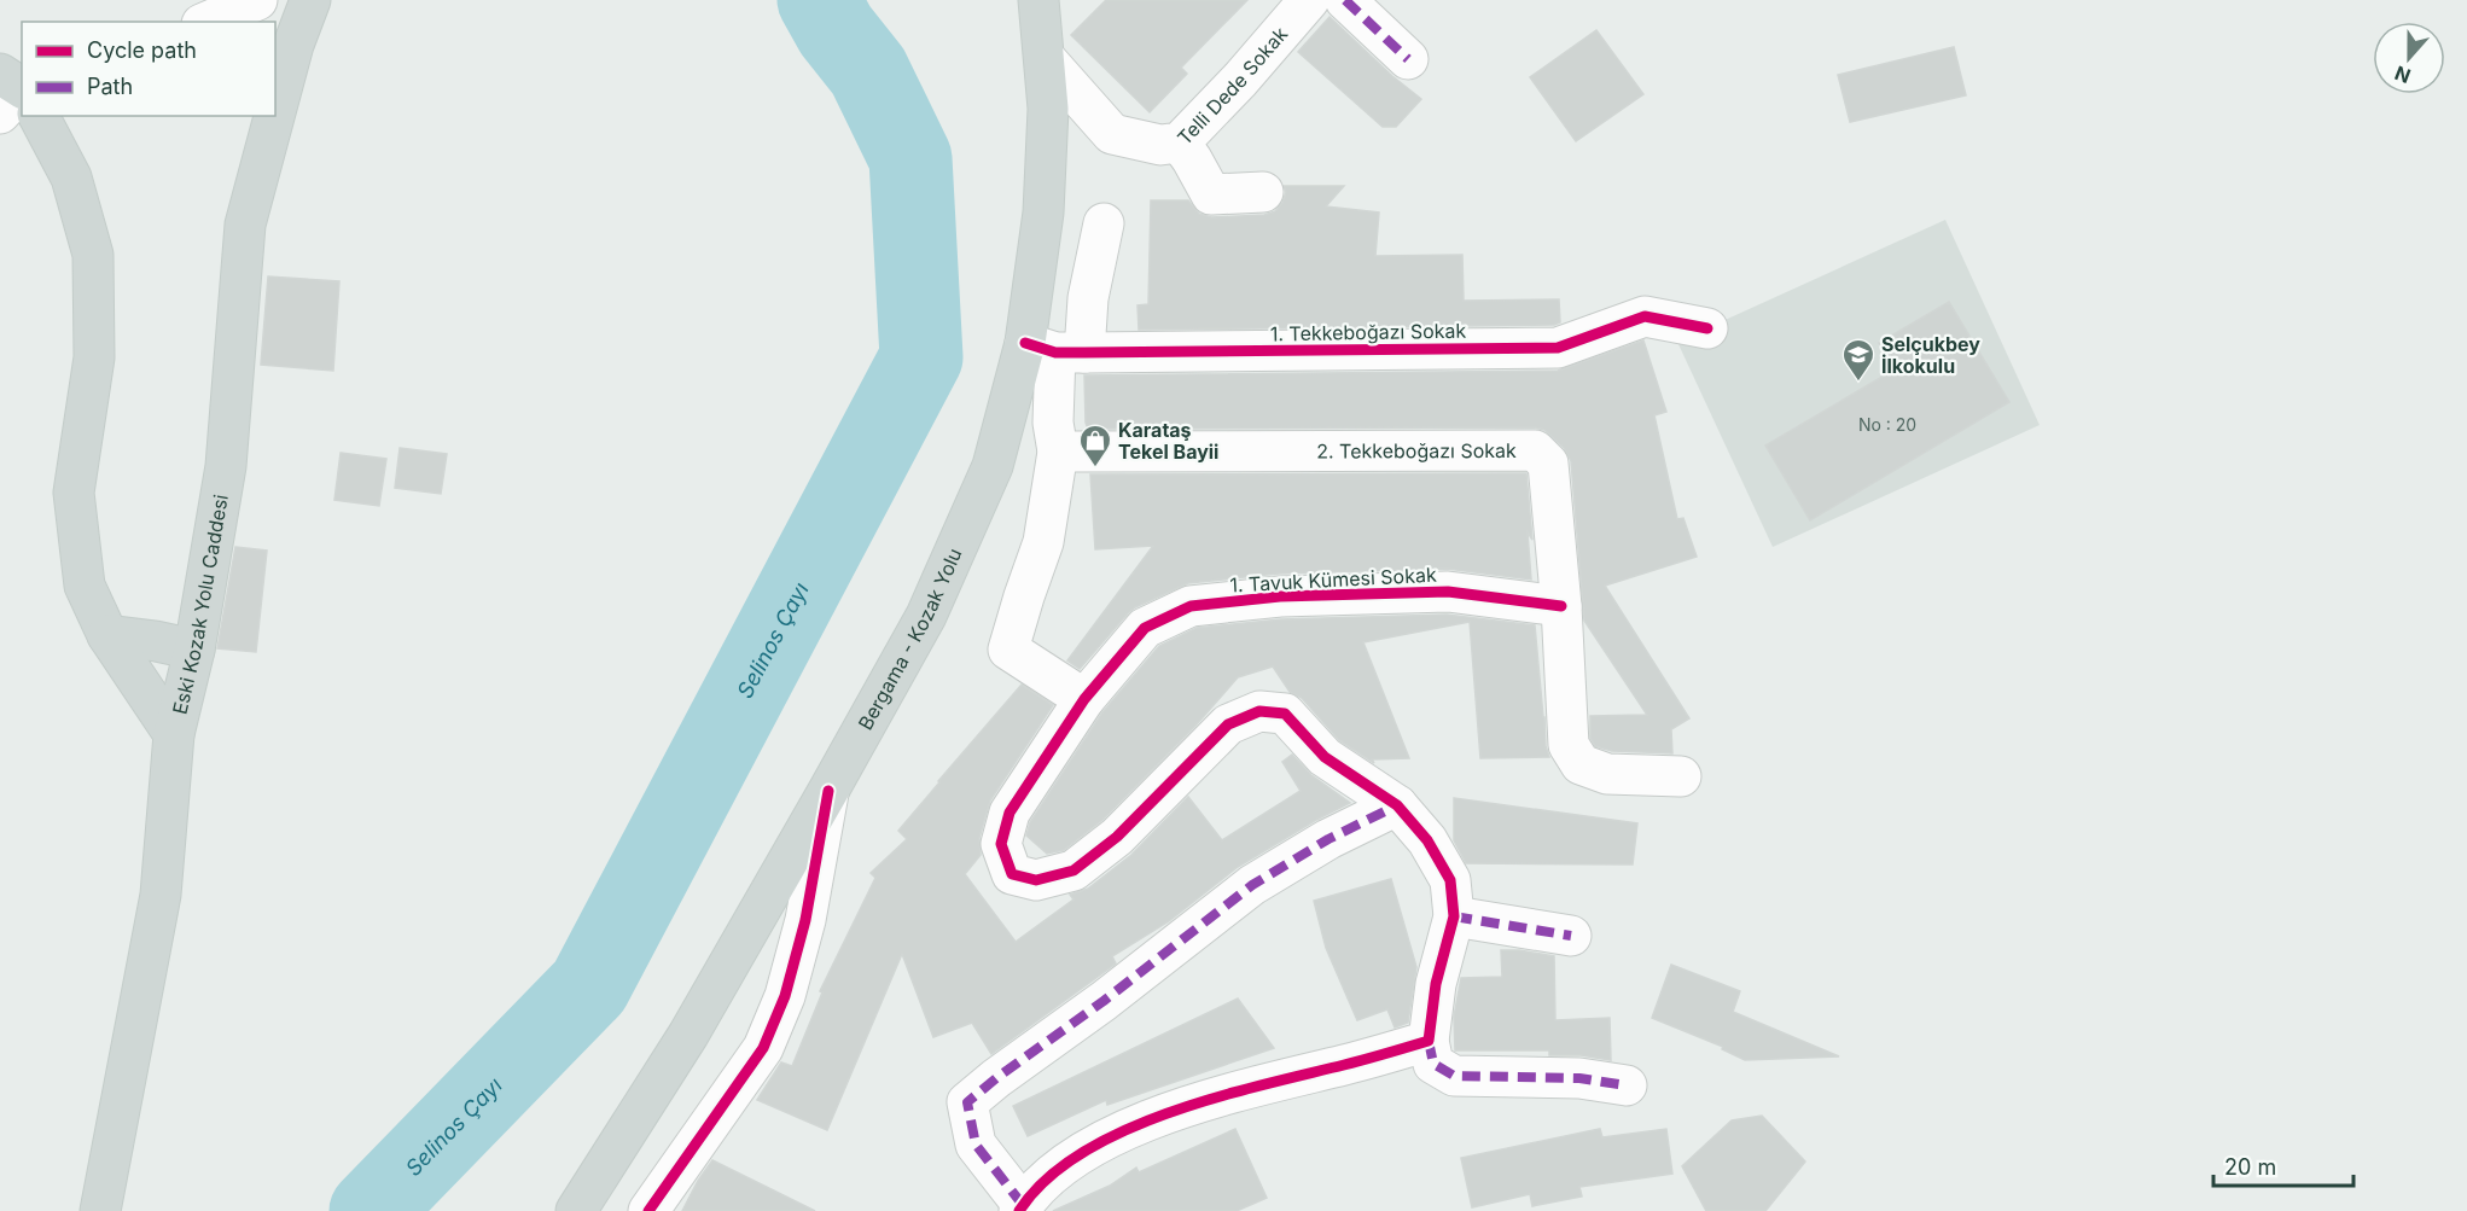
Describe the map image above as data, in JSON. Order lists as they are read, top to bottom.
{
  "streets": {
    "main road": ["Eski Kozak Yolu Caddesi", "Bergama - Kozak Yolu"],
    "street": [
      "Telli Dede Sokak",
      "1. Tekkeboğazı Sokak",
      "2. Tekkeboğazı Sokak",
      "1. Tavuk Kümesi Sokak"
    ]
  },
  "crossings": [
    ["Telli Dede Sokak", "Bergama - Kozak Yolu"],
    ["1. Tekkeboğazı Sokak", "Bergama - Kozak Yolu"],
    ["2. Tekkeboğazı Sokak", "1. Tavuk Kümesi Sokak"]
  ],
  "water": ["Selinos Çayı"],
  "places": {
    "school or university": ["Selçukbey İlkokulu"],
    "shop": ["Karataş Tekel Bayii"]
  },
  "house_numbers": ["No : 20"],
  "legend": ["Cycle path", "Path"],
  "scale_bar": "20 m",
  "north": "bottom"
}
